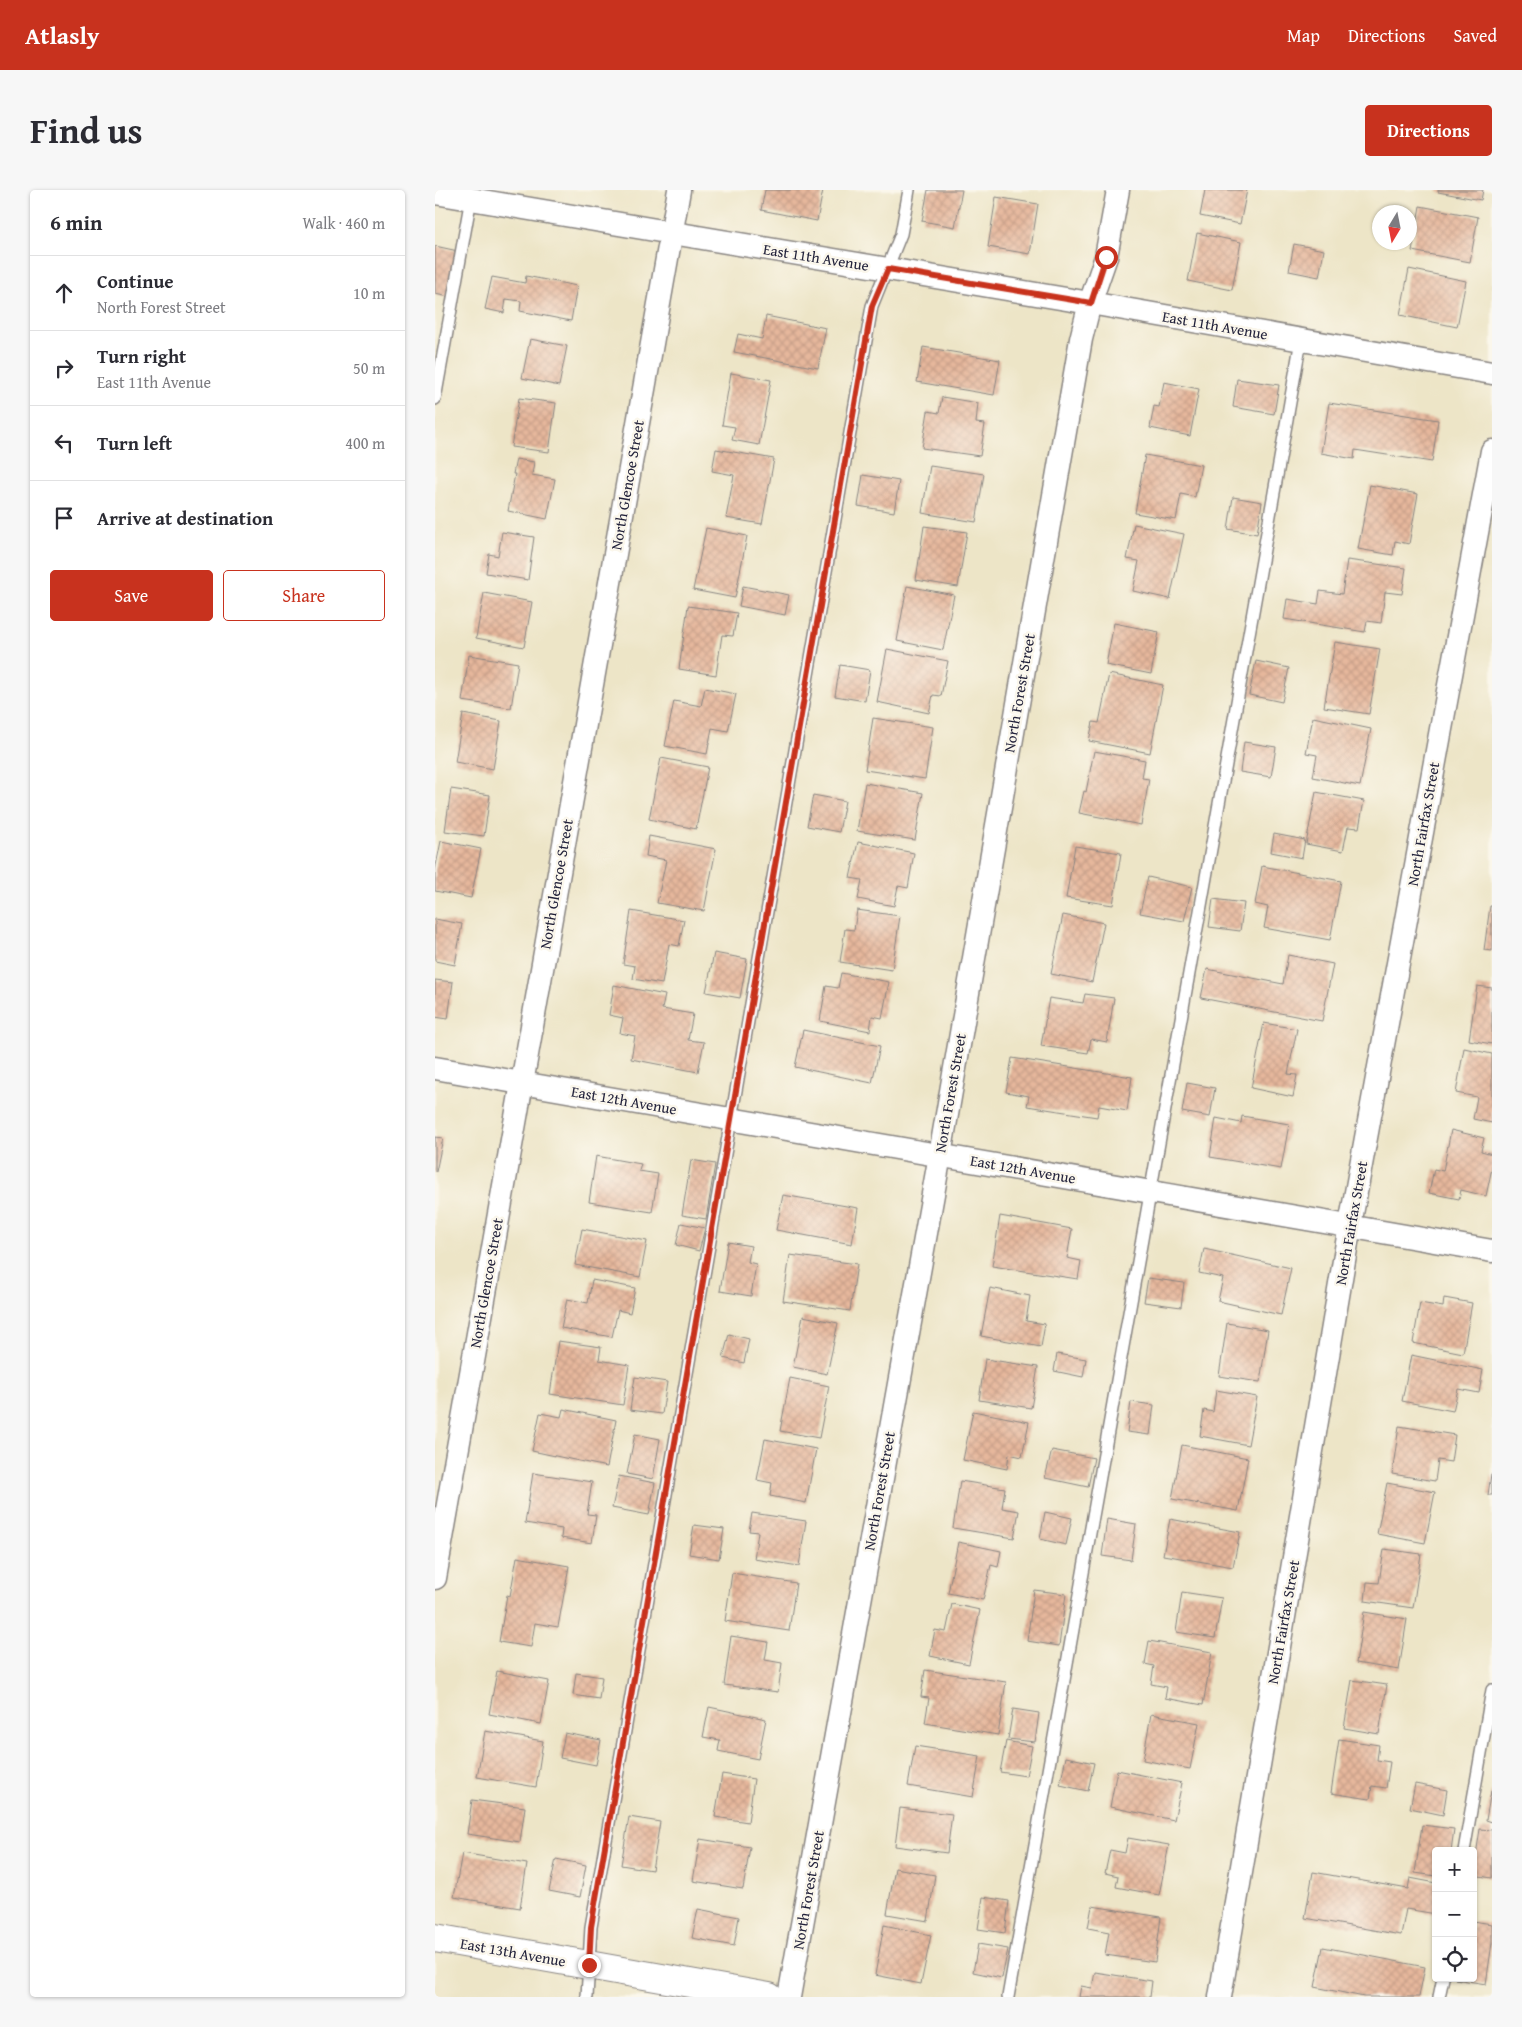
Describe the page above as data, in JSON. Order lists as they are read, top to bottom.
{
  "streets": {
    "main road": ["East 13th Avenue"],
    "street": [
      "East 11th Avenue",
      "North Glencoe Street",
      "North Forest Street",
      "North Fairfax Street",
      "East 12th Avenue"
    ]
  },
  "crossings": [
    ["East 11th Avenue", "North Glencoe Street"],
    ["East 11th Avenue", "North Forest Street"],
    ["North Glencoe Street", "East 12th Avenue"],
    ["North Forest Street", "East 12th Avenue"],
    ["North Fairfax Street", "East 12th Avenue"]
  ],
  "north": "bottom",
  "page": {
    "header": "Atlasly",
    "nav": ["Map", "Directions", "Saved"],
    "title": "Find us",
    "buttons": [
      "Directions",
      ["Save", "Share"]
    ],
    "heading": ["6 min", "Walk · 460 m"],
    "list": [
      ["Continue", "North Forest Street", "10 m"],
      ["Turn right", "East 11th Avenue", "50 m"],
      ["Turn left", "400 m"],
      "Arrive at destination"
    ],
    "map_buttons": ["+", "−"]
  }
}
